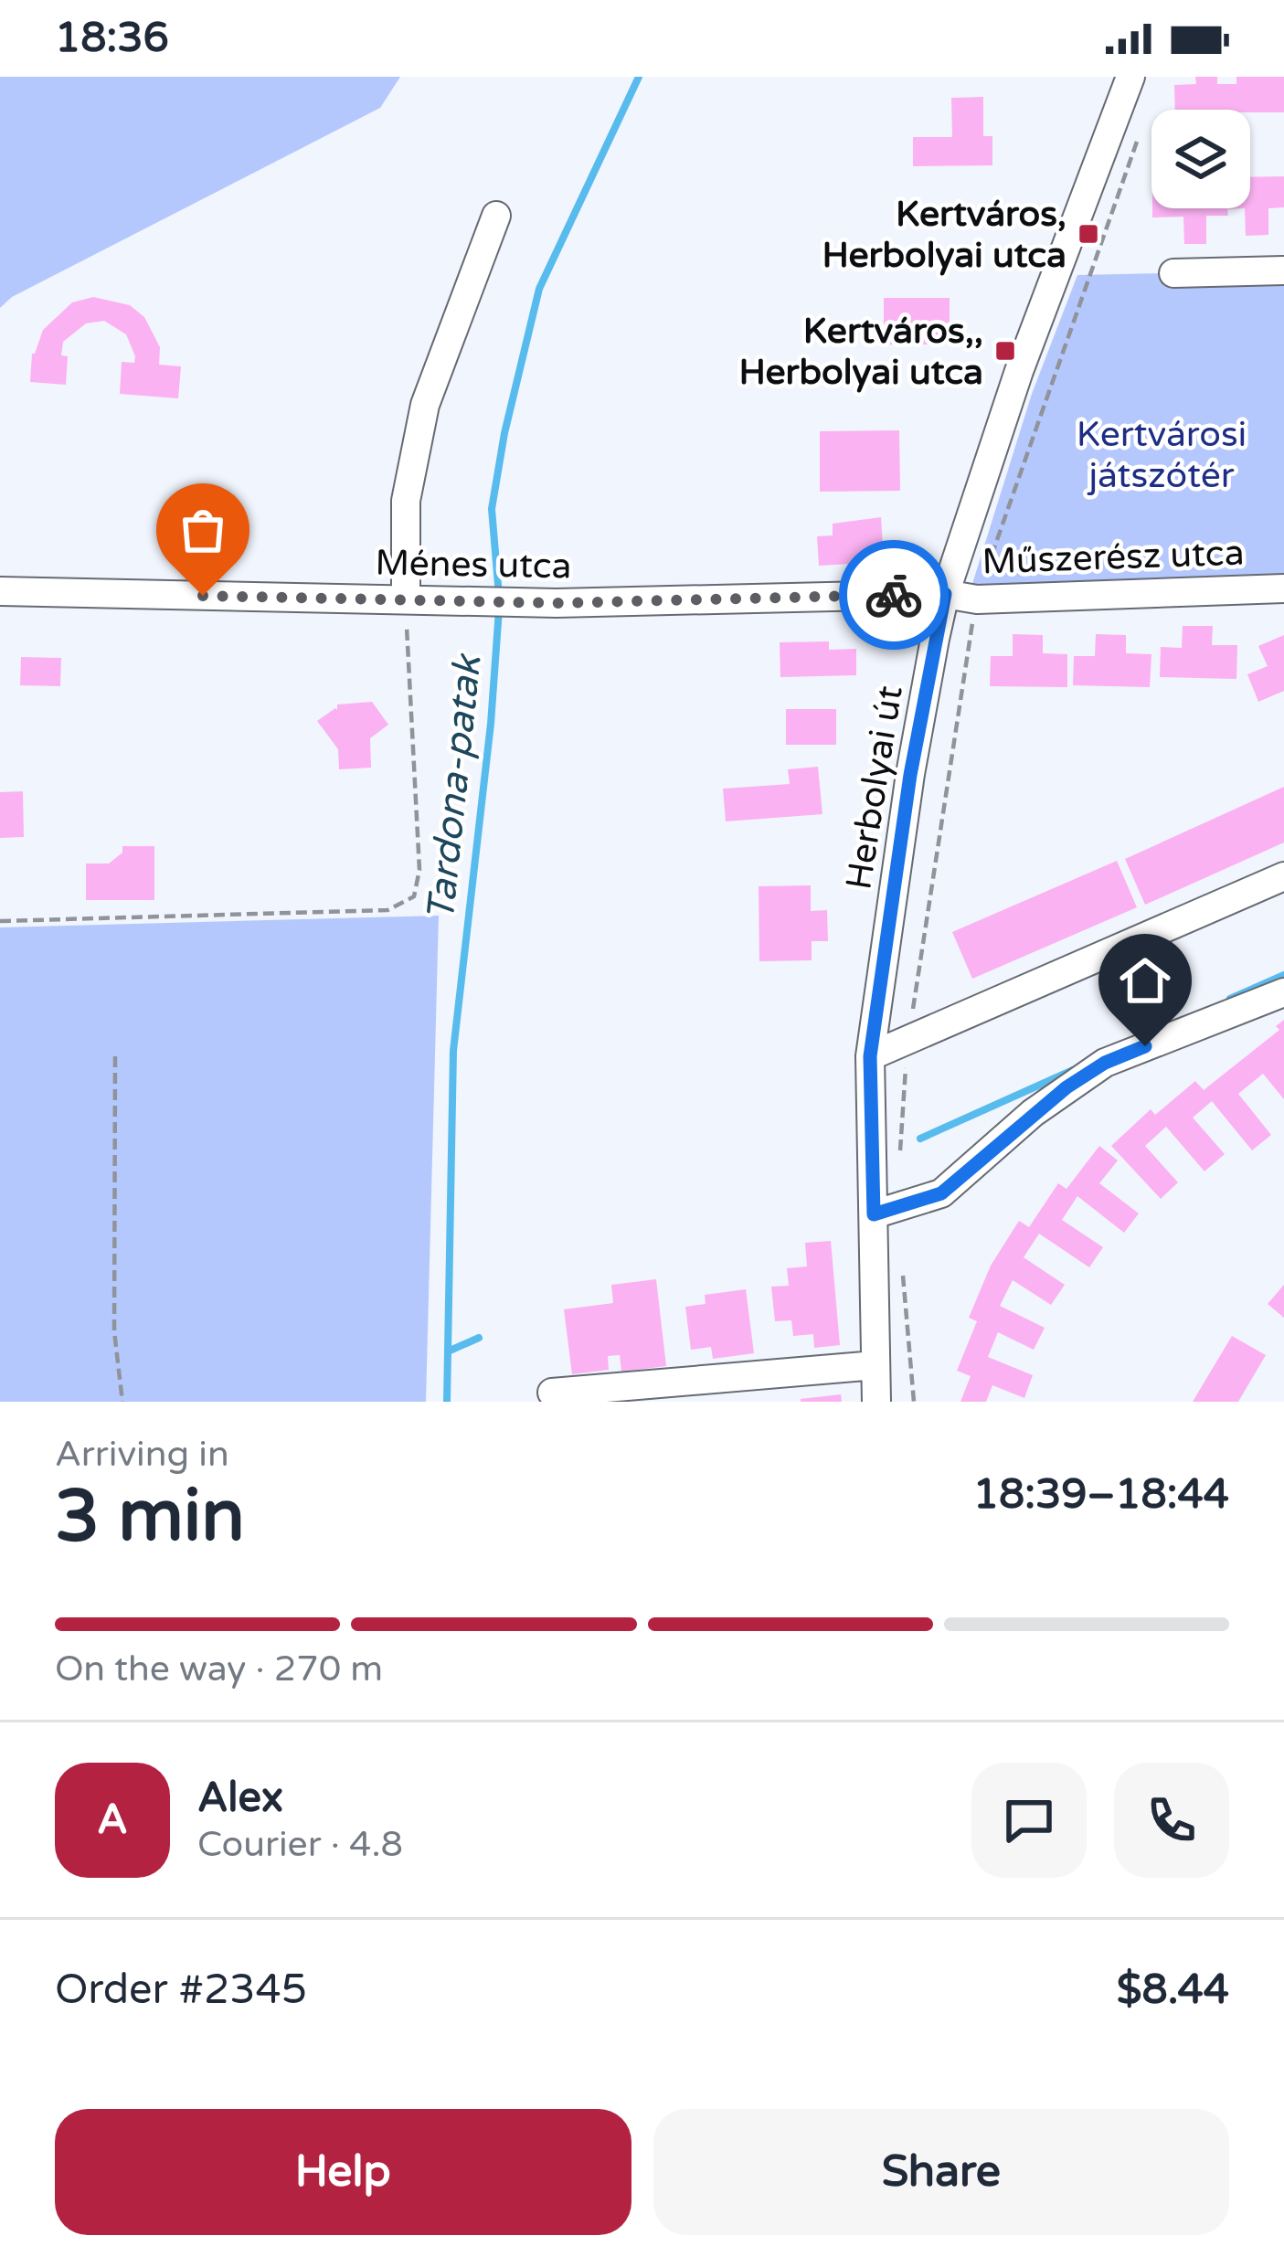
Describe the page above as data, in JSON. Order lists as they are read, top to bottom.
{
  "streets": {
    "street": ["Műszerész utca", "Ménes utca", "Herbolyai út"]
  },
  "crossings": [
    ["Műszerész utca", "Ménes utca"],
    ["Műszerész utca", "Herbolyai út"],
    ["Ménes utca", "Herbolyai út"]
  ],
  "water": ["Tardona-patak"],
  "parks": ["Kertvárosi játszótér"],
  "places": {
    "transit": ["Kertváros, Herbolyai utca", "Kertváros,, Herbolyai utca"]
  },
  "page": {
    "status": "18:36",
    "heading": ["3 min", "Arriving in", "18:39–18:44"],
    "panel": [
      "Alex",
      "Courier · 4.8",
      "Order #2345",
      "$8.44"
    ],
    "bar": "On the way · 270 m",
    "round": "A",
    "buttons": ["Help", "Share"]
  }
}
